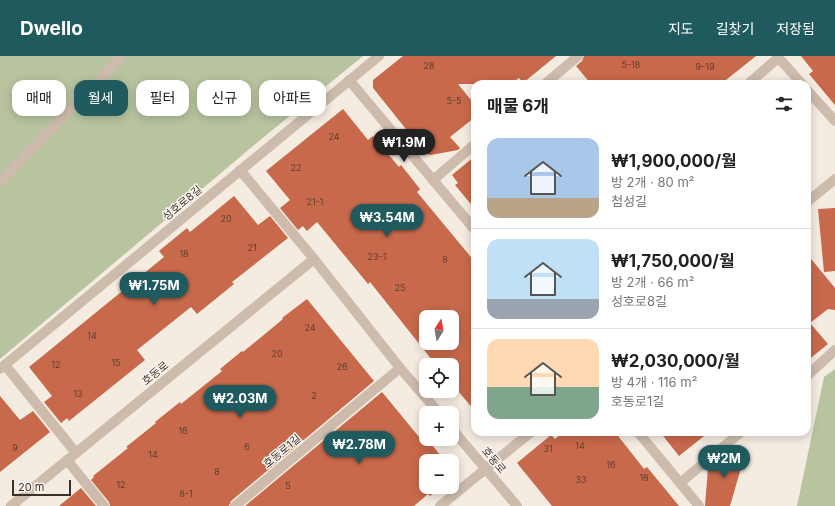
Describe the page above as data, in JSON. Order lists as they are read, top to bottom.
{
  "streets": {
    "street": ["성호로8길", "호동로", "호동로1길"]
  },
  "house_numbers": [
    "5-18",
    "28",
    "9-19",
    "5-5",
    "24",
    "22",
    "21-1",
    "20",
    "21",
    "18",
    "23-1",
    "8",
    "25",
    "24",
    "14",
    "20",
    "15",
    "12",
    "26",
    "13",
    "2",
    "16",
    "14",
    "6",
    "9",
    "31",
    "14",
    "16",
    "8",
    "18",
    "33",
    "12",
    "5",
    "8-1"
  ],
  "scale_bar": "20 m",
  "north": "top",
  "page": {
    "header": "Dwello",
    "nav": ["지도", "길찾기", "저장됨"],
    "chip": [
      "매매",
      "월세",
      "필터",
      "신규",
      "아파트"
    ],
    "heading": "매물 6개",
    "list": [
      {
        "name": "₩1,900,000/월",
        "note": "방 2개 · 80 m² · 첨성길"
      },
      {
        "name": "₩1,750,000/월",
        "note": "방 2개 · 66 m² · 성호로8길"
      },
      {
        "name": "₩2,030,000/월",
        "note": "방 4개 · 116 m² · 호동로1길"
      }
    ],
    "price": [
      "₩1.9M",
      "₩3.54M",
      "₩1.75M",
      "₩2.03M",
      "₩2.78M",
      "₩2M"
    ],
    "map_buttons": ["+", "−"],
    "scale": "20 m"
  }
}
